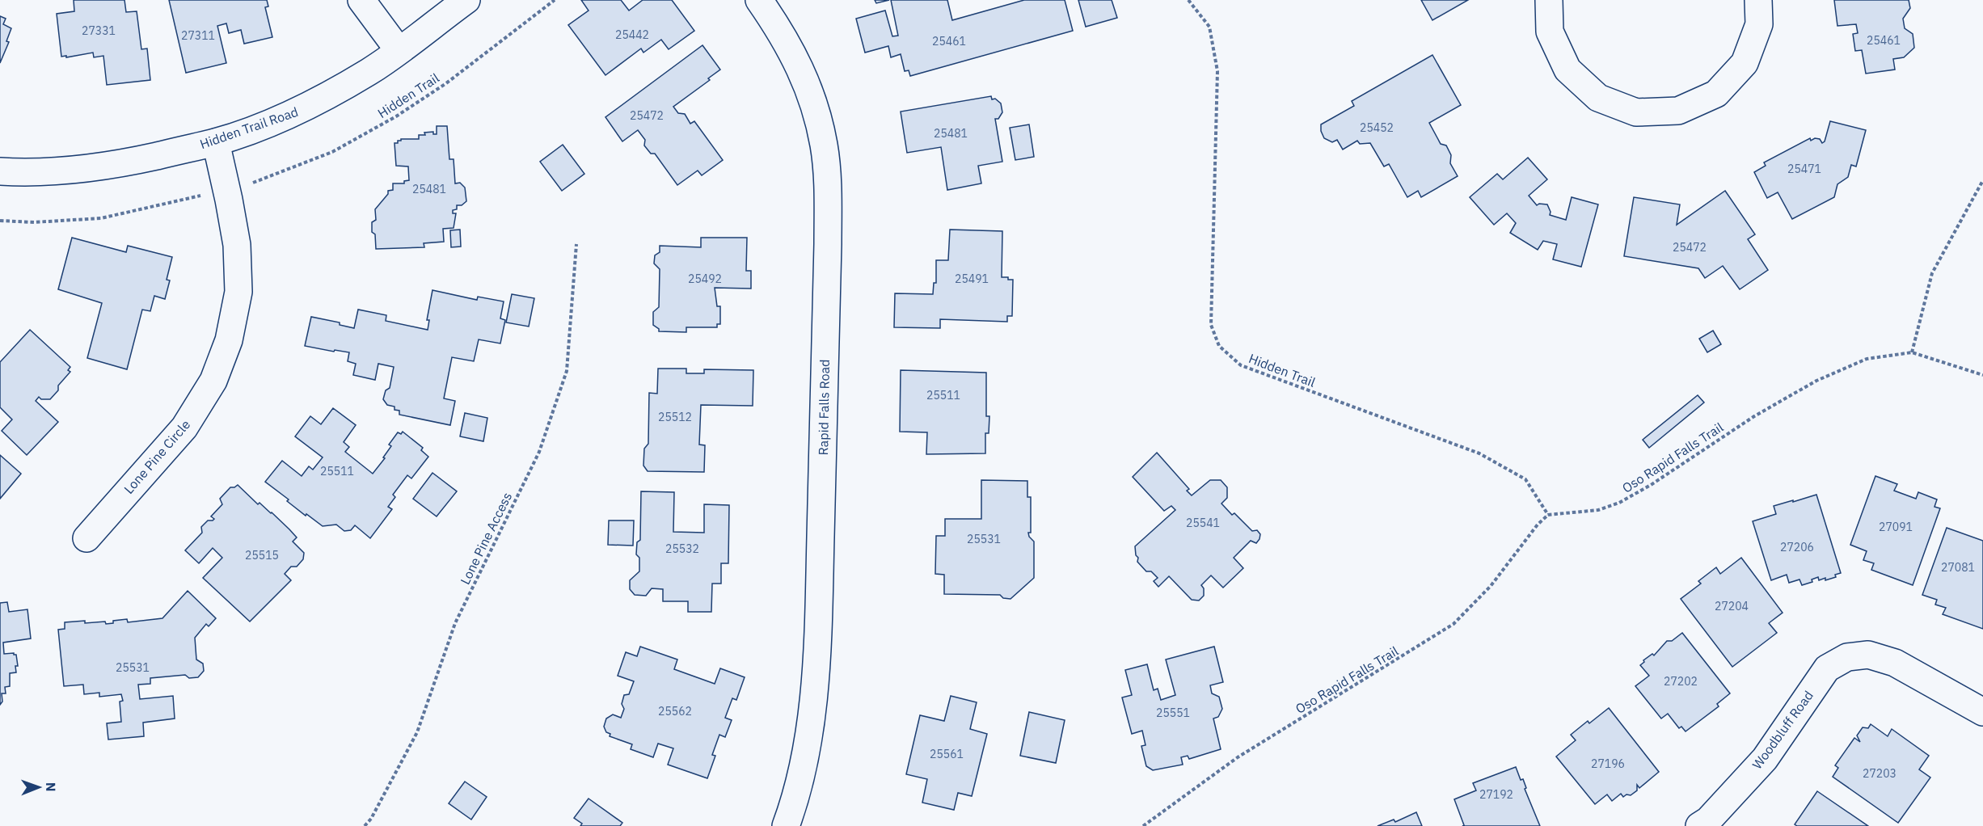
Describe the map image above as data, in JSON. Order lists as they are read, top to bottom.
{
  "streets": {
    "street": [
      "Hidden Trail Road",
      "Rapid Falls Road",
      "Lone Pine Circle",
      "Woodbluff Road"
    ],
    "path": ["Hidden Trail", "Oso Rapid Falls Trail", "Lone Pine Access"]
  },
  "crossings": [
    ["Hidden Trail", "Oso Rapid Falls Trail"],
    ["Hidden Trail Road", "Lone Pine Circle"]
  ],
  "house_numbers": [
    "27331",
    "25442",
    "27311",
    "25461",
    "25461",
    "25472",
    "25452",
    "25481",
    "25471",
    "25481",
    "25472",
    "25492",
    "25491",
    "25511",
    "25512",
    "25511",
    "25541",
    "27091",
    "25531",
    "27206",
    "25532",
    "25515",
    "27081",
    "27204",
    "25531",
    "27202",
    "25562",
    "25551",
    "25561",
    "27196",
    "27203",
    "27192"
  ],
  "north": "right"
}
